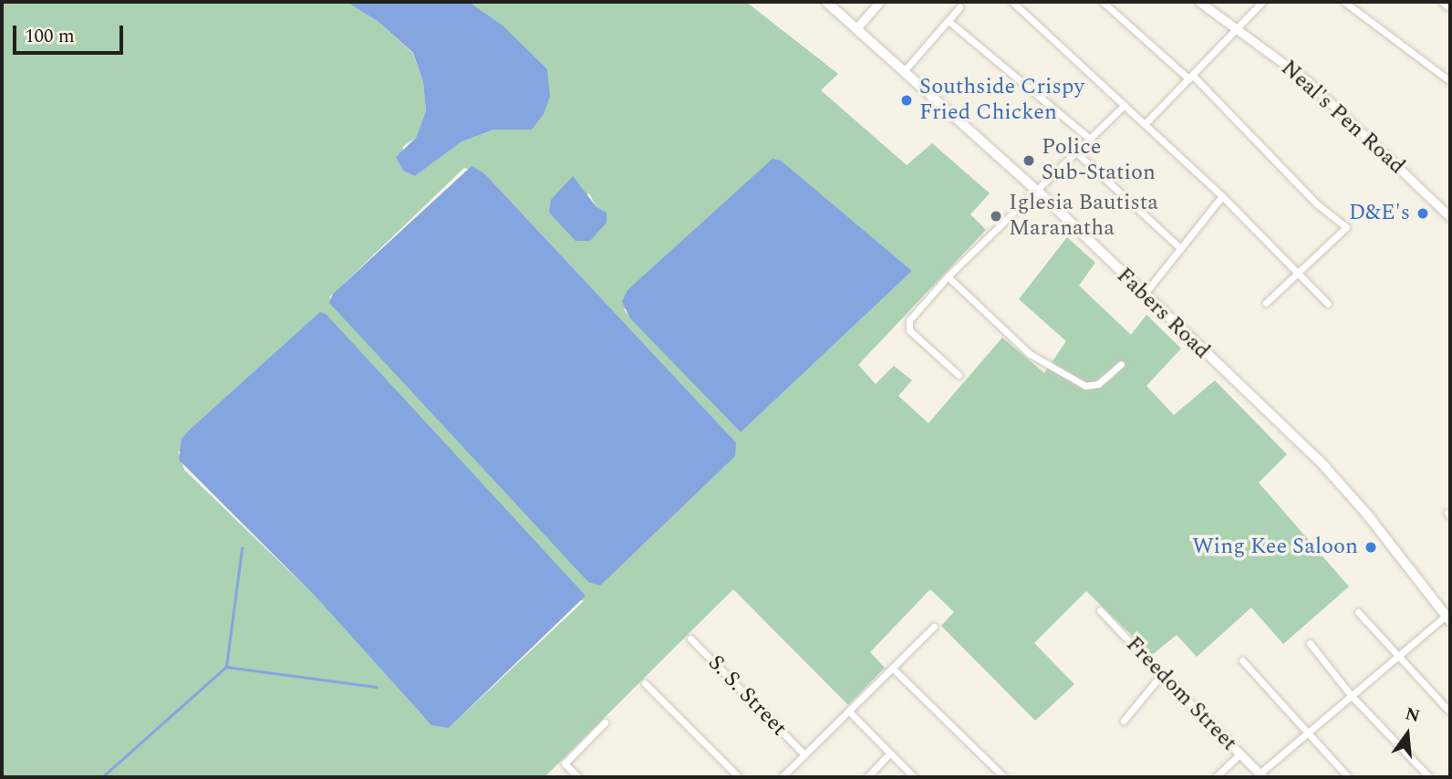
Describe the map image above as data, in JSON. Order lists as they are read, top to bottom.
{
  "streets": {
    "main road": ["Fabers Road"],
    "street": ["Neal's Pen Road", "Freedom Street", "S. S. Street"]
  },
  "places": [
    "Southside Crispy Fried Chicken",
    "Police Sub-Station",
    "D&E's",
    "Iglesia Bautista Maranatha",
    "Wing Kee Saloon"
  ],
  "scale_bar": "100 m",
  "north": "top"
}
